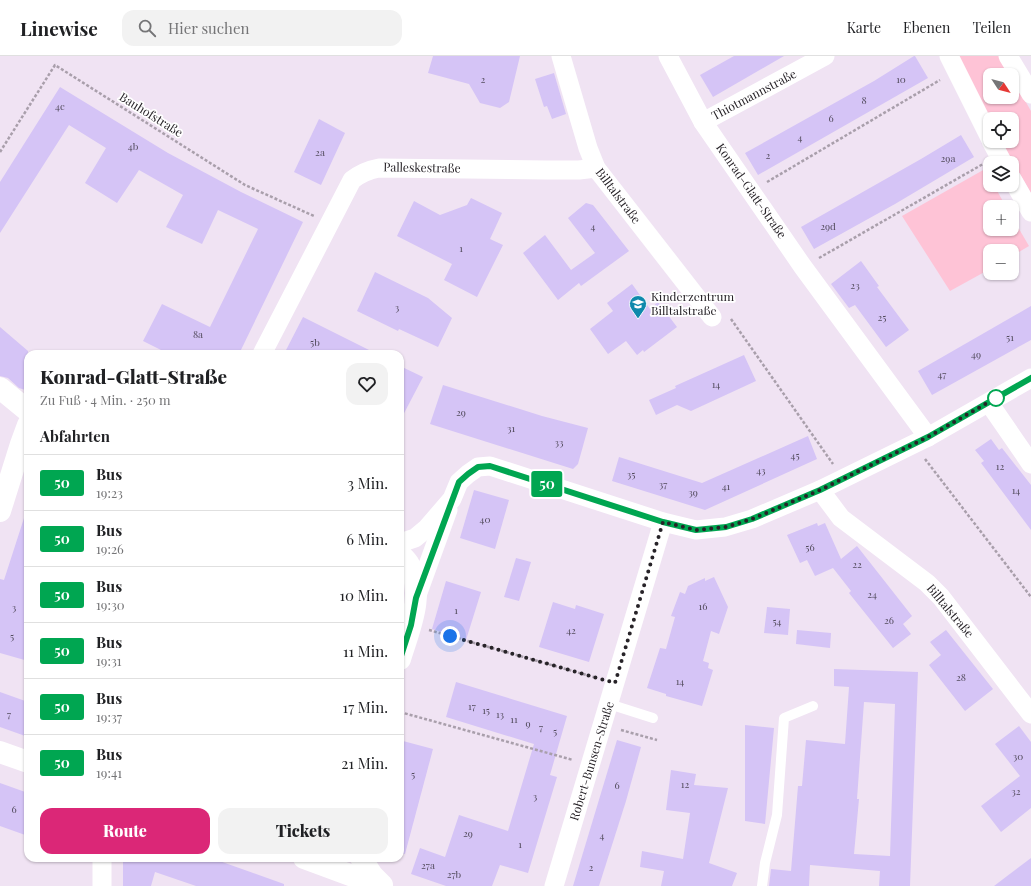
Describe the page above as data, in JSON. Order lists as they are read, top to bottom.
{
  "streets": {
    "street": [
      "Thiotmannstraße",
      "Palleskestraße",
      "Konrad-Glatt-Straße",
      "Billtalstraße",
      "Robert-Bunsen-Straße"
    ],
    "path": ["Bauhofstraße"]
  },
  "crossings": [
    ["Thiotmannstraße", "Konrad-Glatt-Straße"],
    ["Bauhofstraße", "Palleskestraße"],
    ["Palleskestraße", "Billtalstraße"]
  ],
  "places": {
    "school or university": ["Kinderzentrum Billtalstraße"]
  },
  "lines": ["bus line 50"],
  "house_numbers": [
    "2",
    "10",
    "8",
    "4c",
    "6",
    "4",
    "4b",
    "2a",
    "2",
    "29a",
    "4",
    "29d",
    "1",
    "23",
    "3",
    "25",
    "8a",
    "51",
    "5b",
    "49",
    "47",
    "14",
    "29",
    "31",
    "33",
    "45",
    "12",
    "43",
    "35",
    "37",
    "41",
    "14",
    "39",
    "40",
    "56",
    "22",
    "24",
    "16",
    "3",
    "1",
    "26",
    "54",
    "42",
    "5",
    "28",
    "14",
    "17",
    "15",
    "7",
    "13",
    "11",
    "9",
    "7",
    "5",
    "30",
    "5",
    "12",
    "6",
    "32",
    "3",
    "6",
    "29",
    "4",
    "1",
    "27a",
    "2",
    "27b"
  ],
  "north": "bottom right",
  "page": {
    "header": "Linewise",
    "search": "Hier suchen",
    "nav": ["Karte", "Ebenen", "Teilen"],
    "on_map": "50",
    "map_buttons": ["+", "−"],
    "heading": [
      ["Konrad-Glatt-Straße", "Zu Fuß · 4 Min. · 250 m"],
      "Abfahrten"
    ],
    "list": [
      {
        "mark": "50",
        "name": "Bus",
        "note": "19:23",
        "value": "3 Min."
      },
      {
        "mark": "50",
        "name": "Bus",
        "note": "19:26",
        "value": "6 Min."
      },
      {
        "mark": "50",
        "name": "Bus",
        "note": "19:30",
        "value": "10 Min."
      },
      {
        "mark": "50",
        "name": "Bus",
        "note": "19:31",
        "value": "11 Min."
      },
      {
        "mark": "50",
        "name": "Bus",
        "note": "19:37",
        "value": "17 Min."
      },
      {
        "mark": "50",
        "name": "Bus",
        "note": "19:41",
        "value": "21 Min."
      }
    ],
    "buttons": ["Route", "Tickets"]
  }
}
